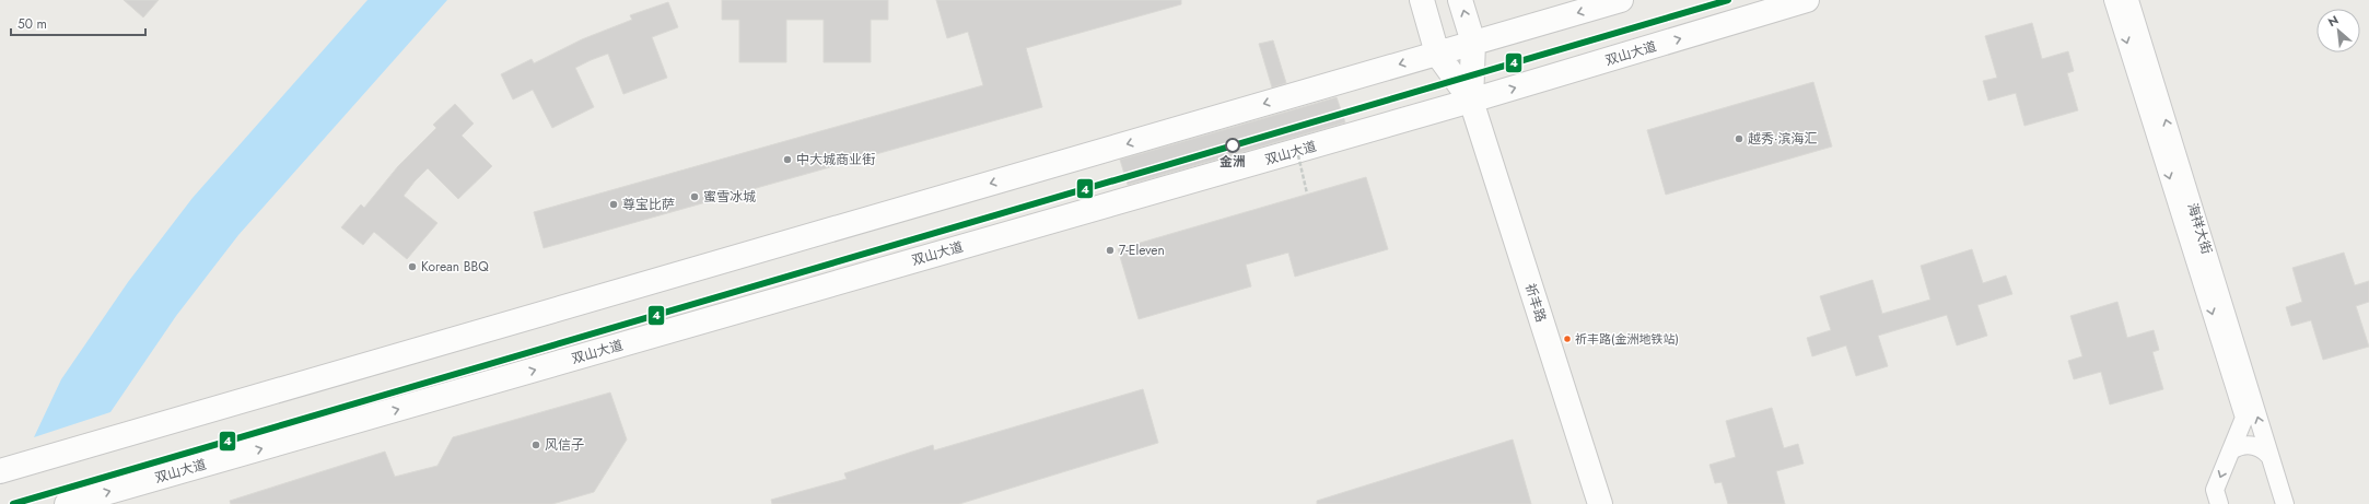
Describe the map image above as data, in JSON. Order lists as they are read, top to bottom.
{
  "streets": {
    "street": ["双山大道", "海祥大街", "祈丰路"]
  },
  "crossings": [
    ["双山大道", "祈丰路"]
  ],
  "places": [
    "越秀·滨海汇",
    "金洲",
    "中大城商业街",
    "蜜雪冰城",
    "尊宝比萨",
    "7-Eleven",
    "Korean BBQ",
    "祈丰路(金洲地铁站)",
    "风信子"
  ],
  "lines": ["transit line 4"],
  "scale_bar": "50 m",
  "north": "top left"
}
